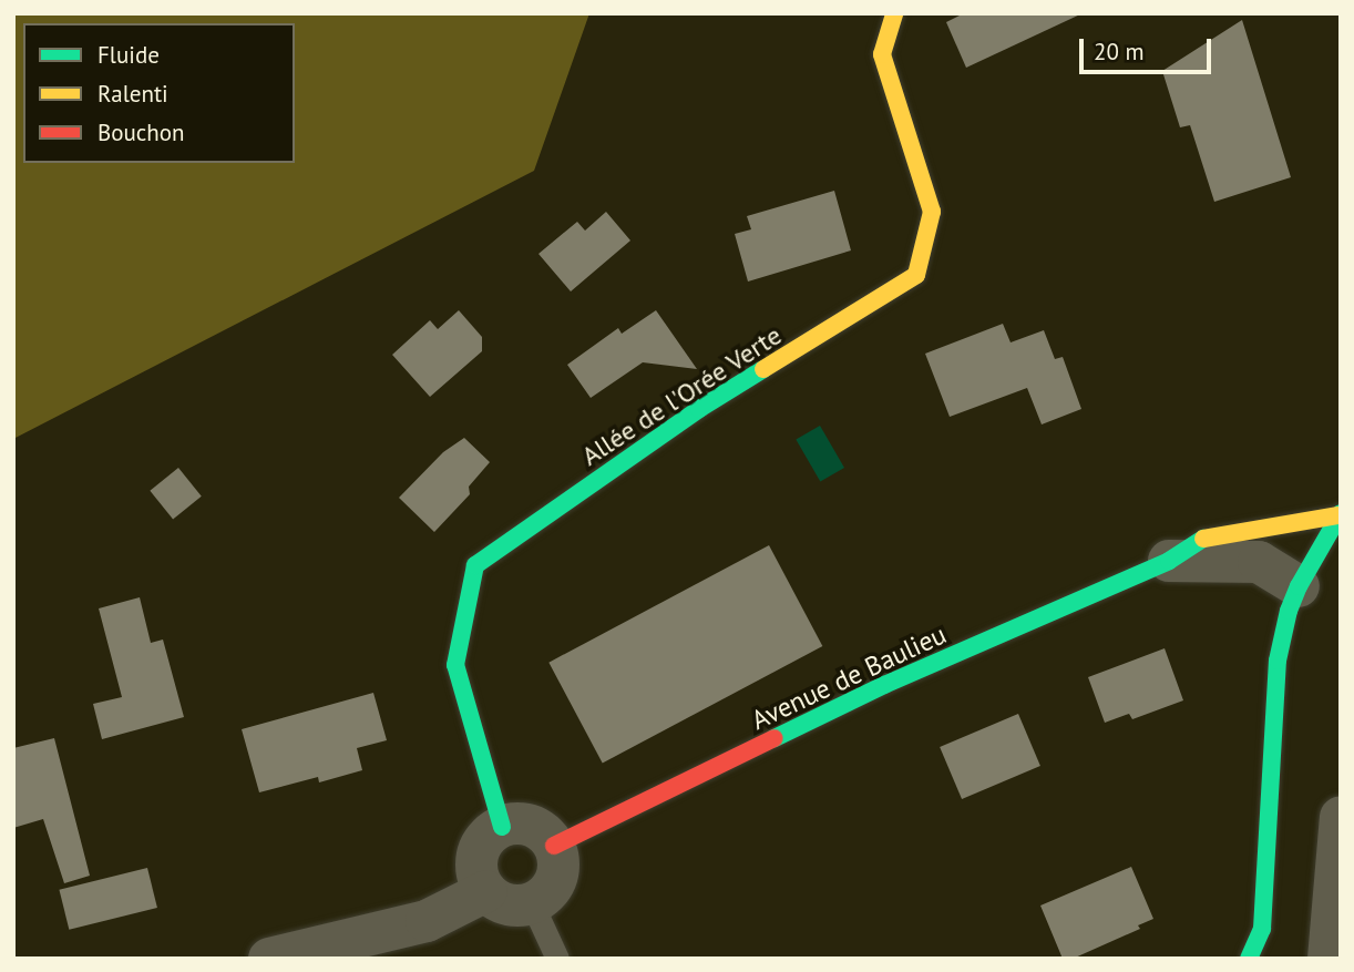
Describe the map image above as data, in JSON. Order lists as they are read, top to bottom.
{
  "streets": {
    "street": ["Allée de l'Orée Verte", "Avenue de Baulieu"]
  },
  "crossings": [
    ["Allée de l'Orée Verte", "Avenue de Baulieu"]
  ],
  "legend": ["Fluide", "Ralenti", "Bouchon"],
  "scale_bar": "20 m"
}
